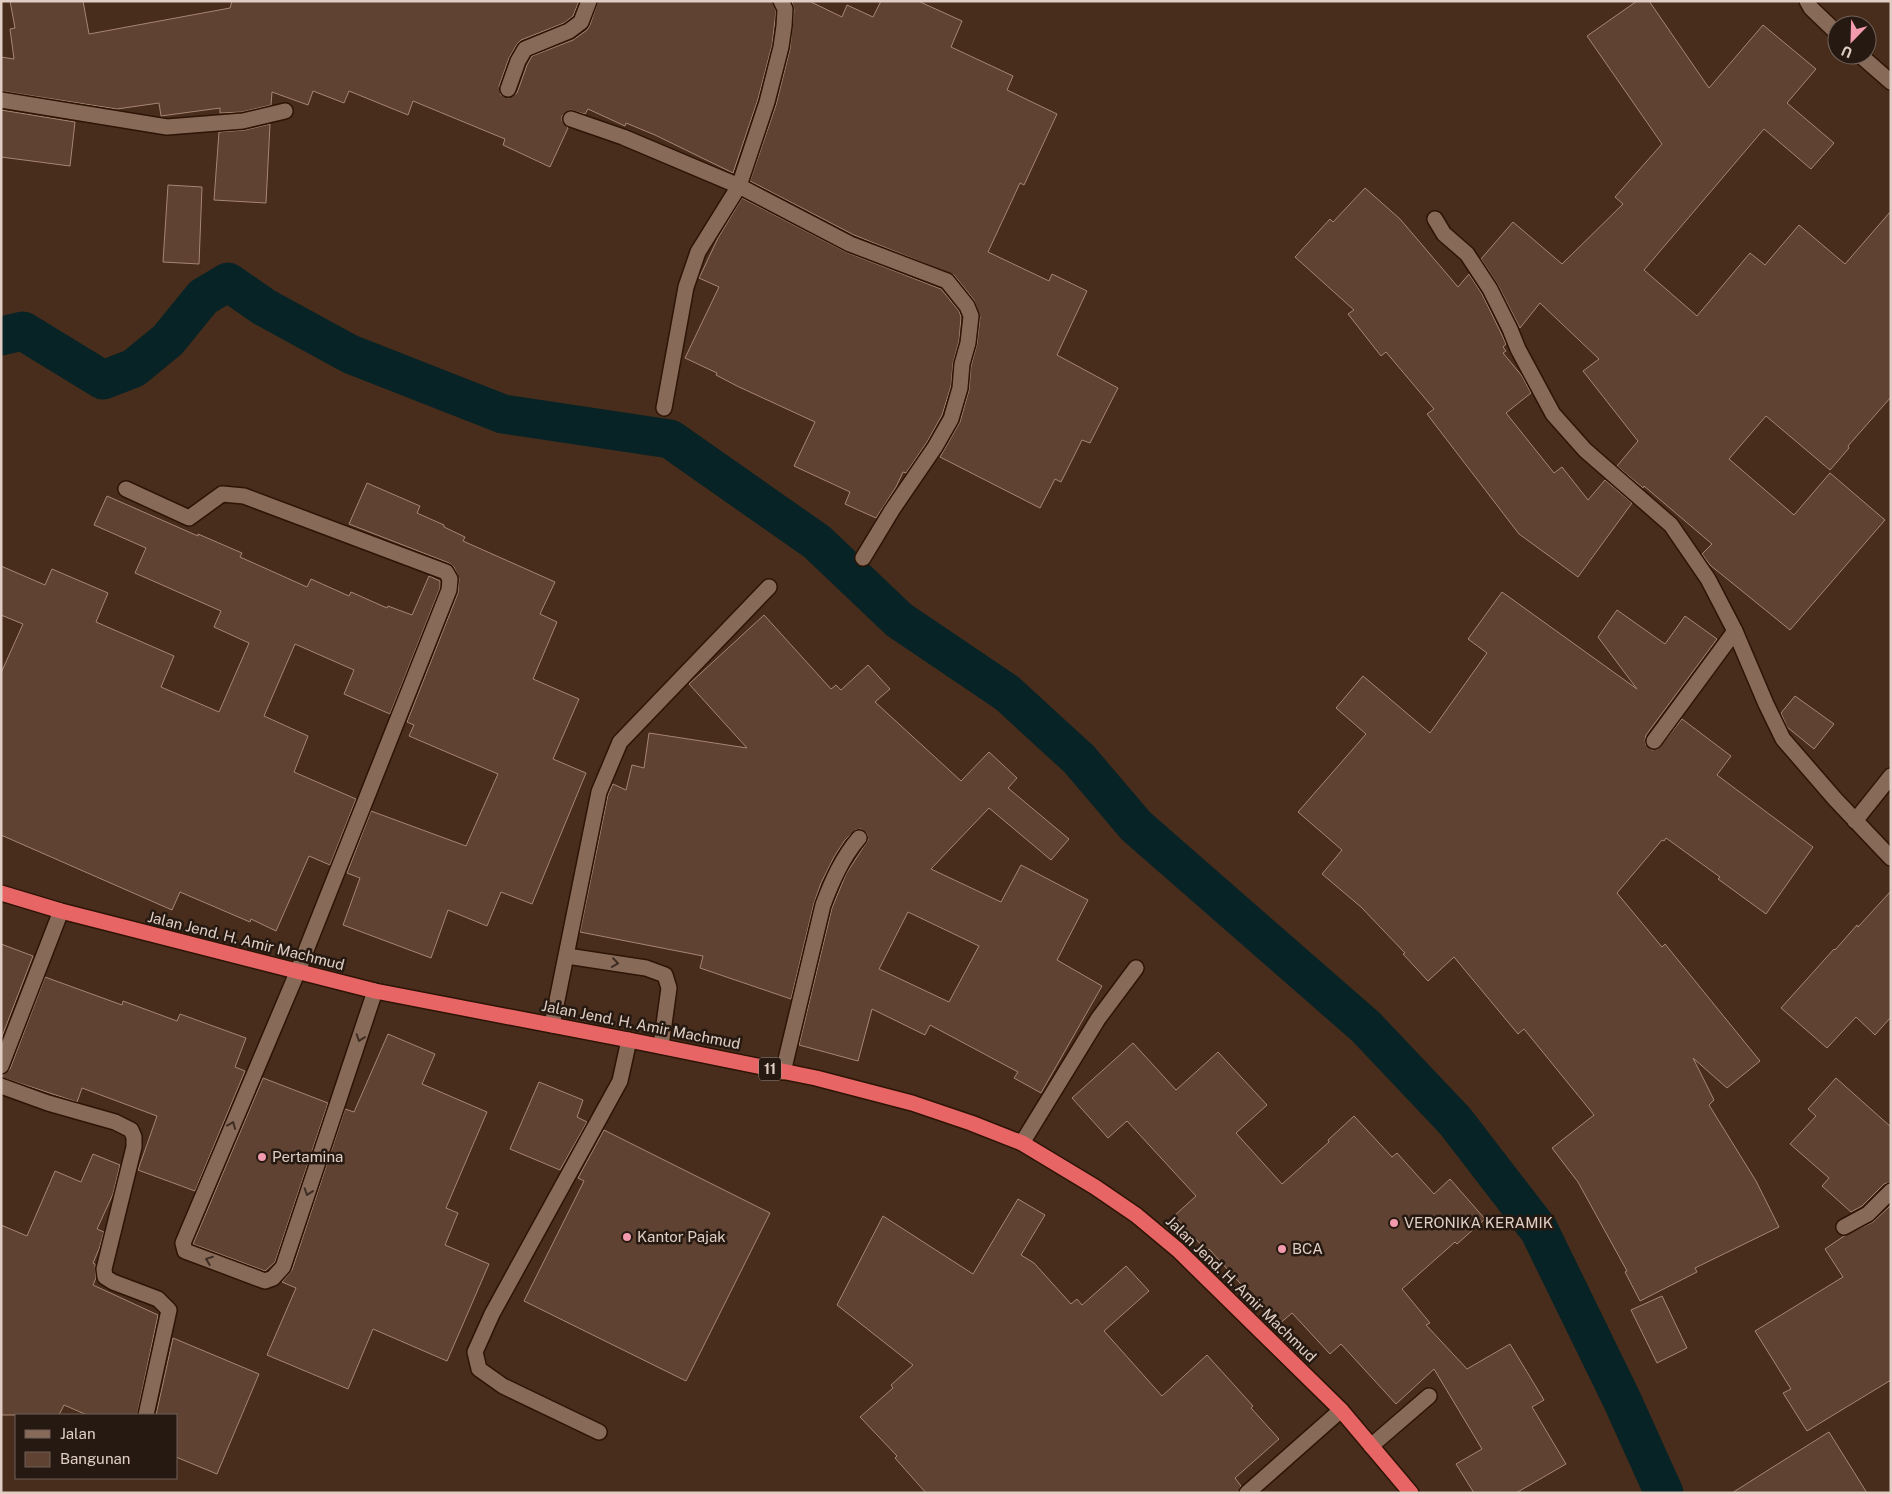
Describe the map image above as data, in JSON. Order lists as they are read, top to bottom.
{
  "streets": {
    "highway": ["Jalan Jend. H. Amir Machmud", "11"]
  },
  "places": [
    "Pertamina",
    "VERONIKA KERAMIK",
    "Kantor Pajak",
    "BCA"
  ],
  "legend": ["Jalan", "Bangunan"],
  "north": "bottom left"
}
